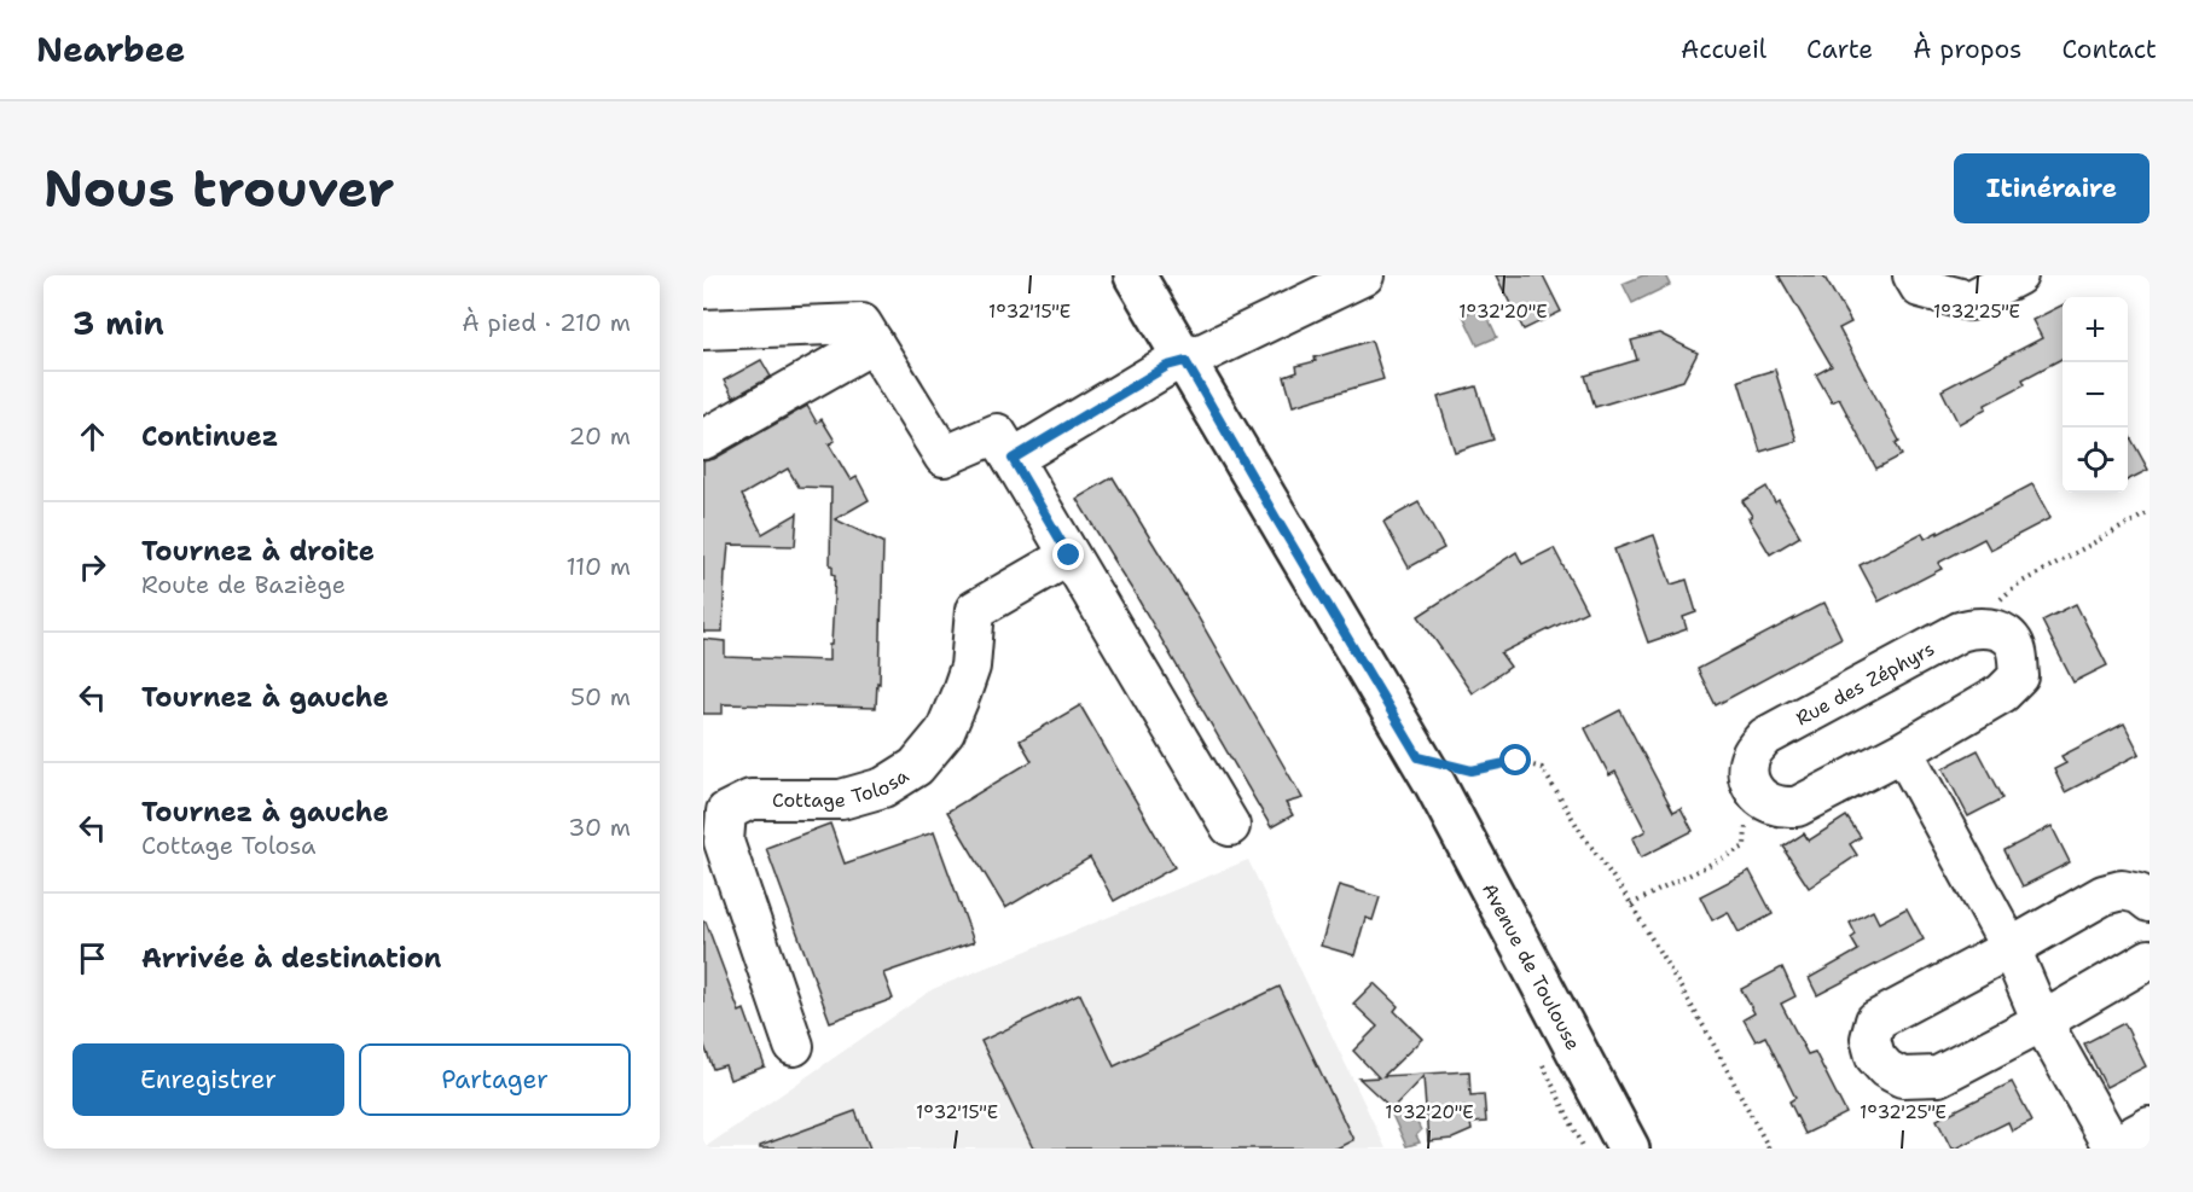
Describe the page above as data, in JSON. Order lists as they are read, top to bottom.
{
  "streets": {
    "main road": ["Avenue de Toulouse"],
    "street": ["Rue des Zéphyrs", "Cottage Tolosa"]
  },
  "page": {
    "header": "Nearbee",
    "nav": [
      "Accueil",
      "Carte",
      "À propos",
      "Contact"
    ],
    "buttons": [
      "Itinéraire",
      ["Enregistrer", "Partager"]
    ],
    "title": "Nous trouver",
    "heading": ["3 min", "À pied · 210 m"],
    "map_buttons": ["+", "−"],
    "list": [
      ["Continuez", "20 m"],
      ["Tournez à droite", "Route de Baziège", "110 m"],
      ["Tournez à gauche", "50 m"],
      ["Tournez à gauche", "Cottage Tolosa", "30 m"],
      "Arrivée à destination"
    ]
  },
  "coordinates": ["1°32'15\"E", "1°32'20\"E", "1°32'25\"E"]
}
